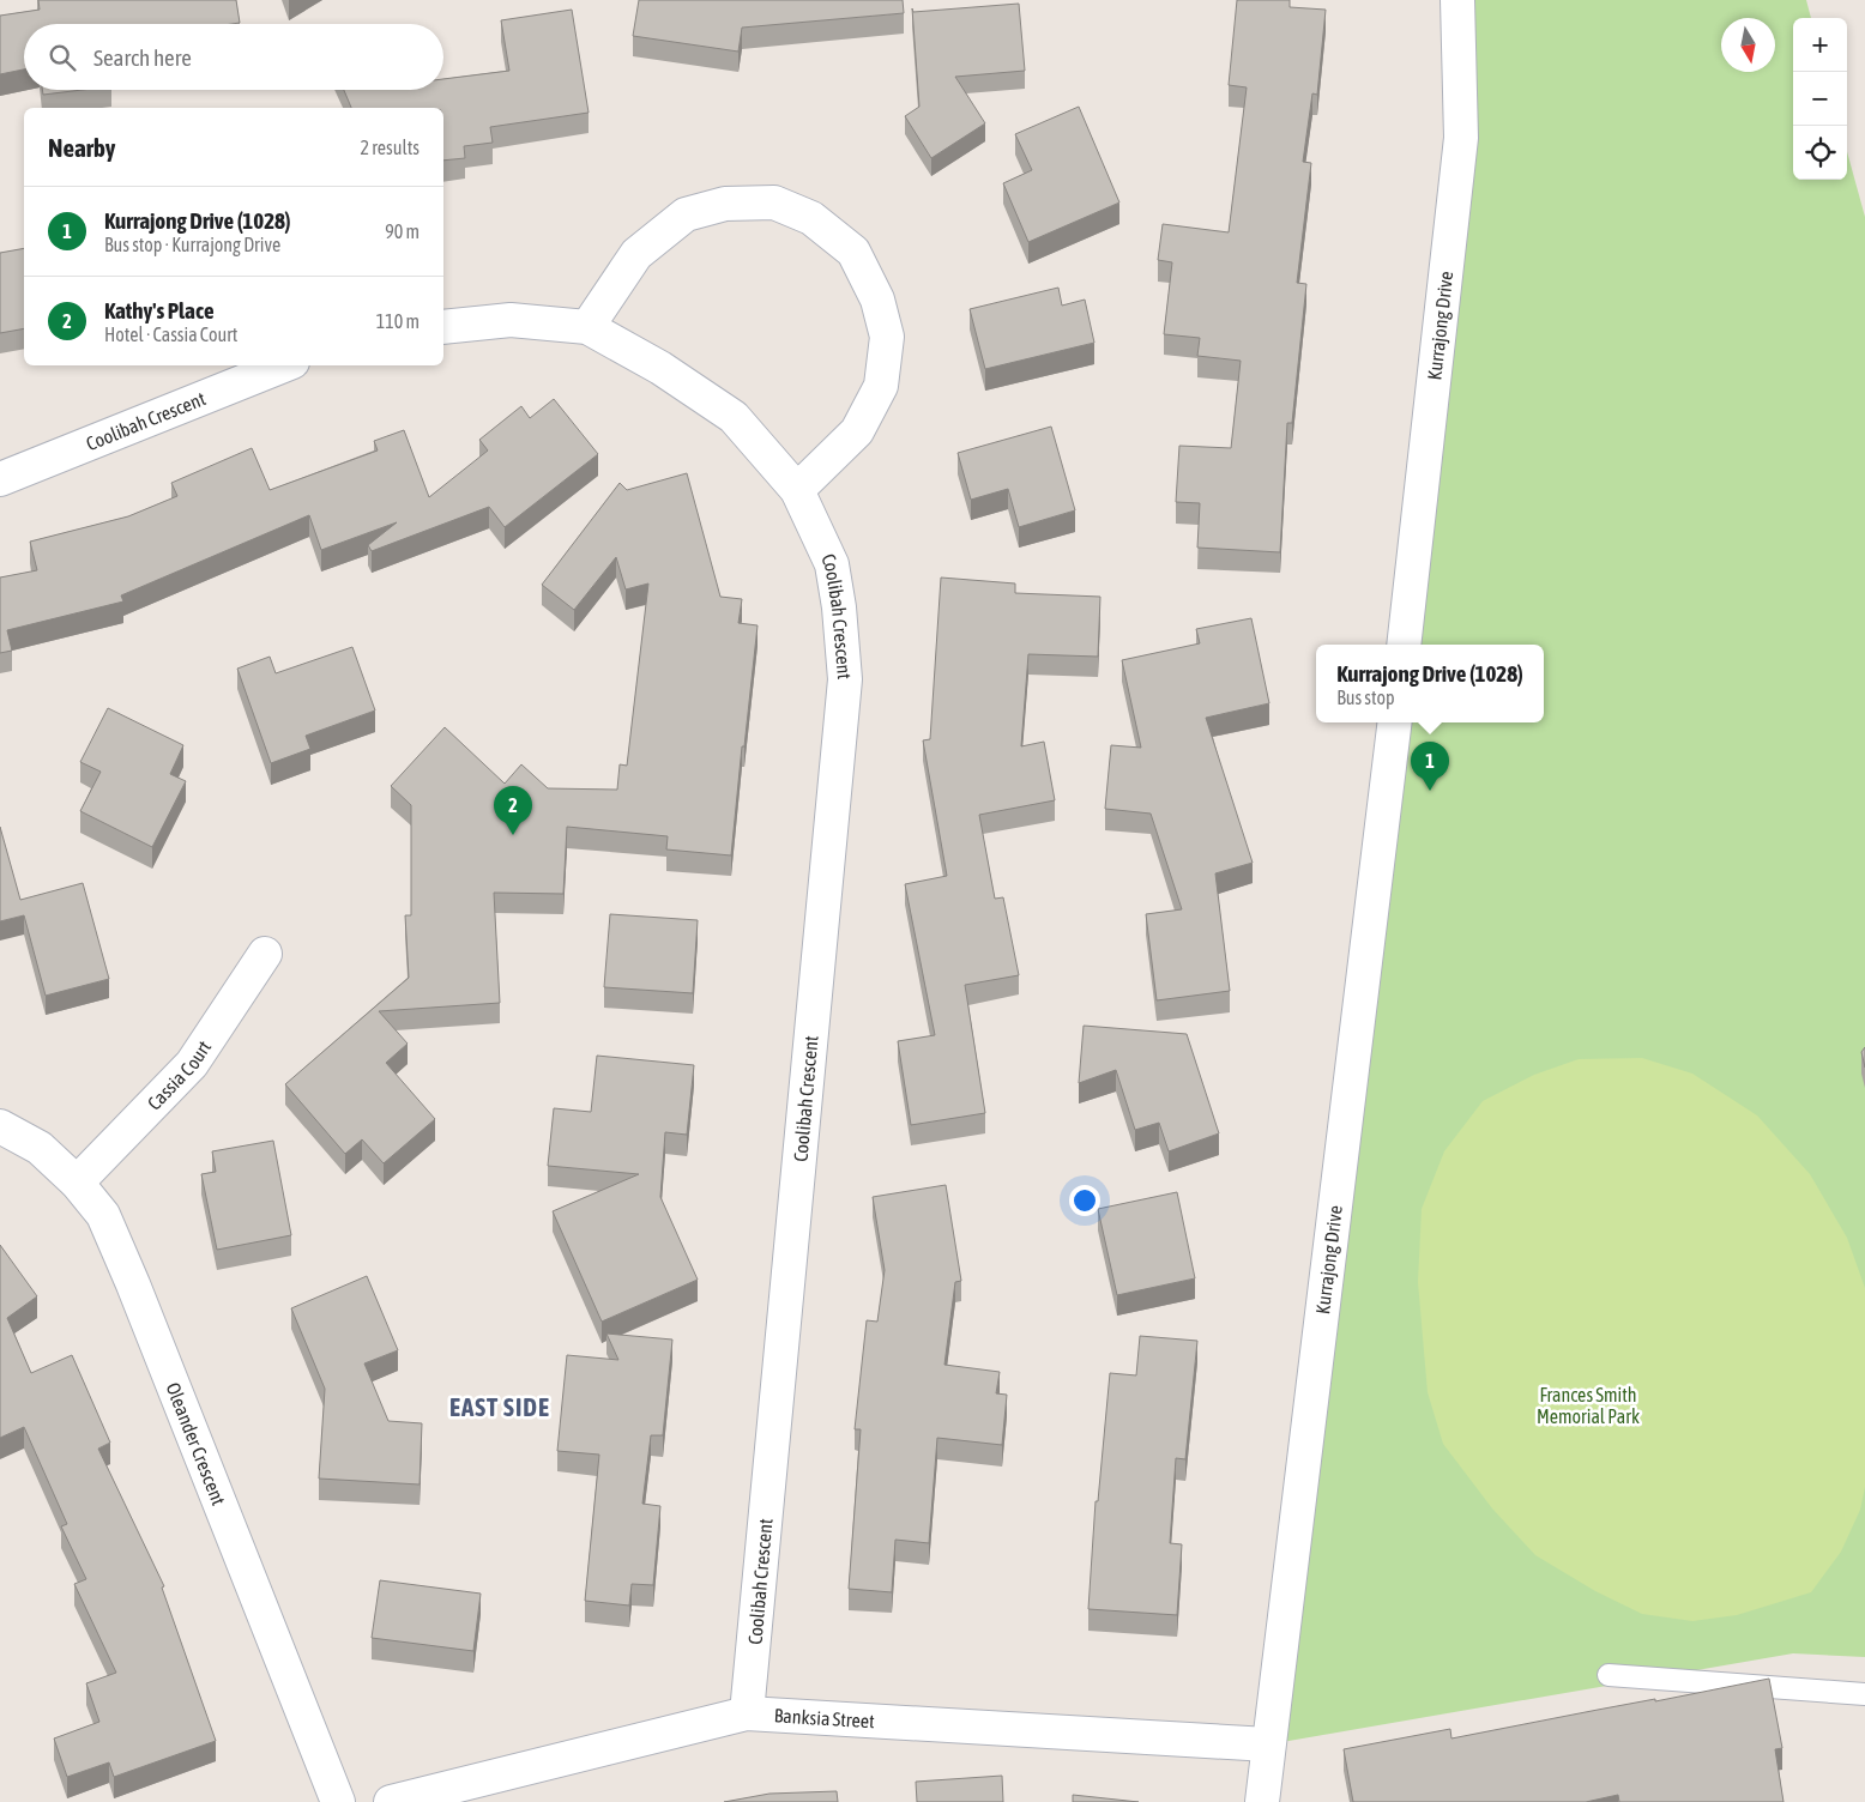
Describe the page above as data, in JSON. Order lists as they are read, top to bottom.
{
  "streets": {
    "street": [
      "Kurrajong Drive",
      "Coolibah Crescent",
      "Cassia Court",
      "Oleander Crescent",
      "Banksia Street"
    ]
  },
  "crossings": [
    ["Kurrajong Drive", "Banksia Street"],
    ["Coolibah Crescent", "Banksia Street"],
    ["Cassia Court", "Oleander Crescent"]
  ],
  "districts": ["EAST SIDE"],
  "parks": ["Frances Smith Memorial Park"],
  "north": "bottom",
  "page": {
    "map_buttons": ["+", "−"],
    "search": "Search here",
    "heading": ["Nearby", "2 results"],
    "list": [
      {
        "mark": "1",
        "name": "Kurrajong Drive (1028)",
        "note": "Bus stop · Kurrajong Drive",
        "value": "90 m"
      },
      {
        "mark": "2",
        "name": "Kathy's Place",
        "note": "Hotel · Cassia Court",
        "value": "110 m"
      }
    ],
    "popup": ["Kurrajong Drive (1028)", "Bus stop"],
    "pins": ["1", "2"]
  }
}
